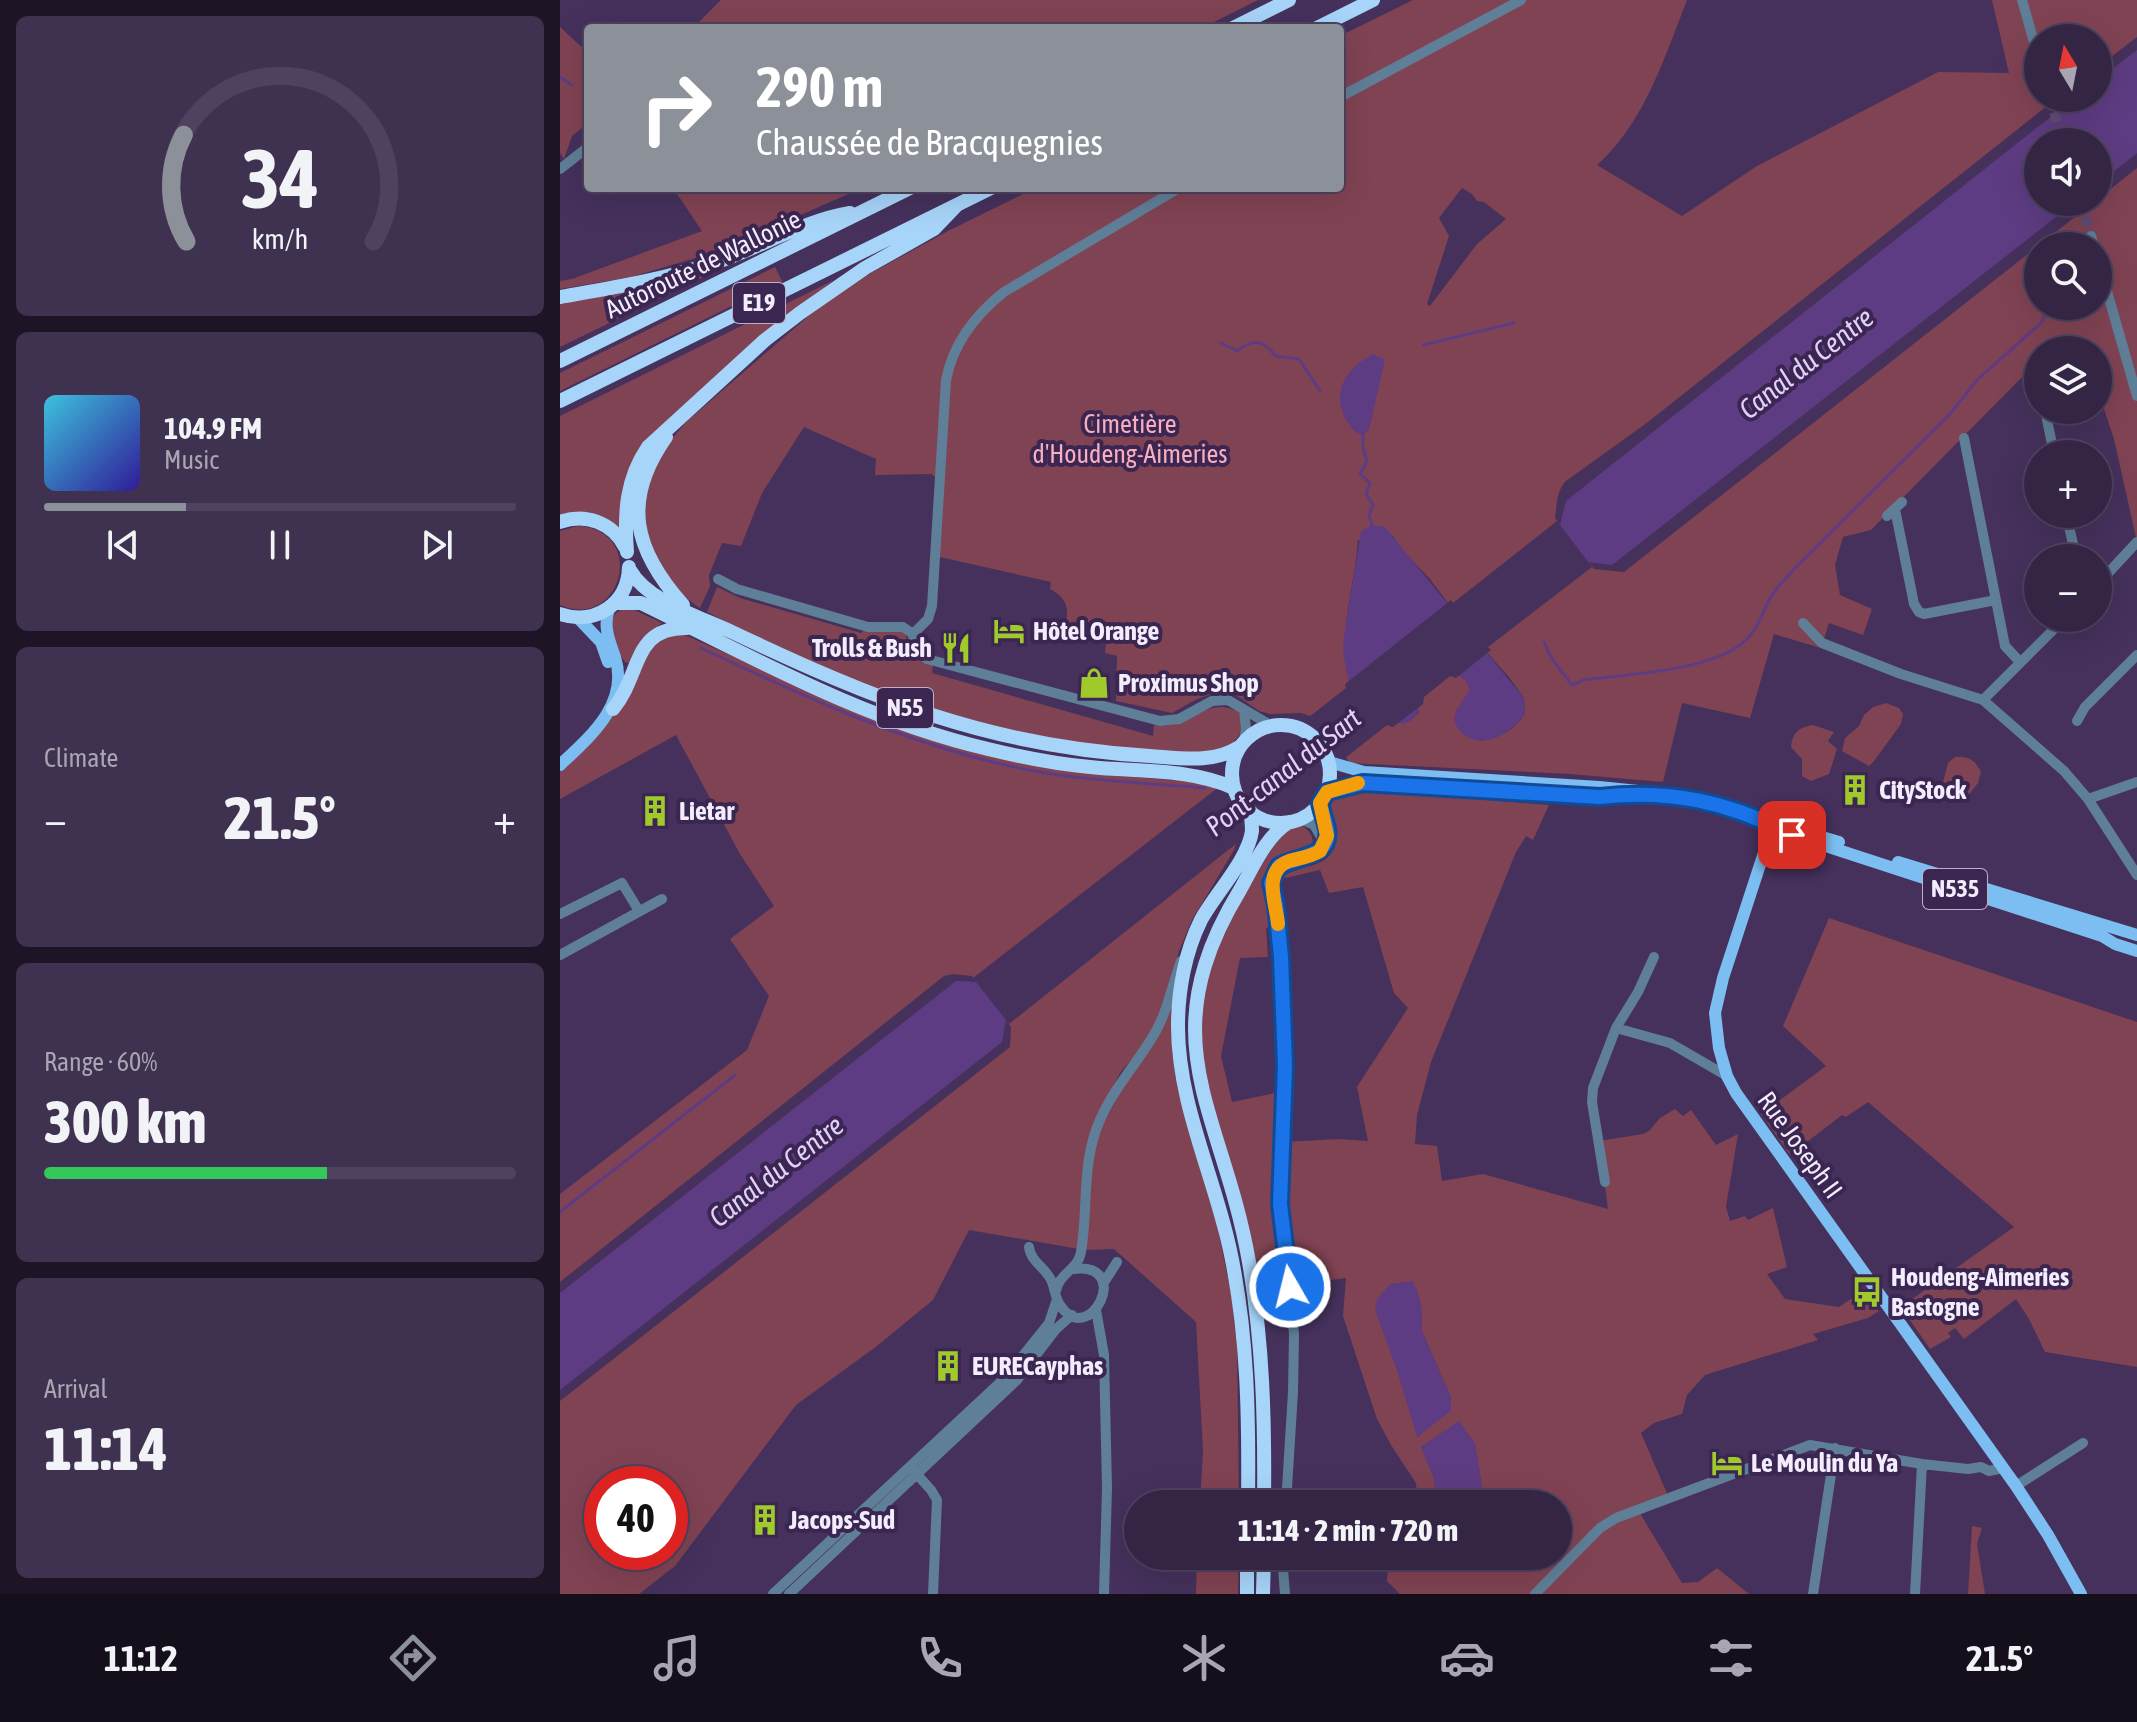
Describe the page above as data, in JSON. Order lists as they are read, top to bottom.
{
  "streets": {
    "highway": ["Autoroute de Wallonie", "E19", "N55"],
    "main road": ["N535", "Rue Joseph II"]
  },
  "crossings": [
    ["N55", "N535"],
    ["N535", "Rue Joseph II"]
  ],
  "water": ["Canal du Centre", "Pont-canal du Sart"],
  "parks": ["Cimetière d'Houdeng-Aimeries"],
  "places": {
    "hotel": ["Hôtel Orange", "Le Moulin du Ya"],
    "restaurant": ["Trolls & Bush"],
    "shop": ["Proximus Shop"],
    "building": [
      "CityStock",
      "Lietar",
      "EURECayphas",
      "Jacops-Sud"
    ],
    "bus stop": ["Houdeng-Aimeries Bastogne"]
  },
  "north": "top",
  "page": {
    "map_buttons": ["+", "−"],
    "turn": ["290 m", "Chaussée de Bracquegnies"],
    "song": ["104.9 FM", "Music"],
    "tile": [
      "Climate",
      ["Range · 60%", "300 km"],
      ["Arrival", "11:14"]
    ],
    "heat": ["−", "21.5°", "+"],
    "limit": "40",
    "trip": "11:14 · 2 min · 720 m",
    "tabs": ["11:12", "21.5°"],
    "gauge": ["34", "km/h"]
  }
}
